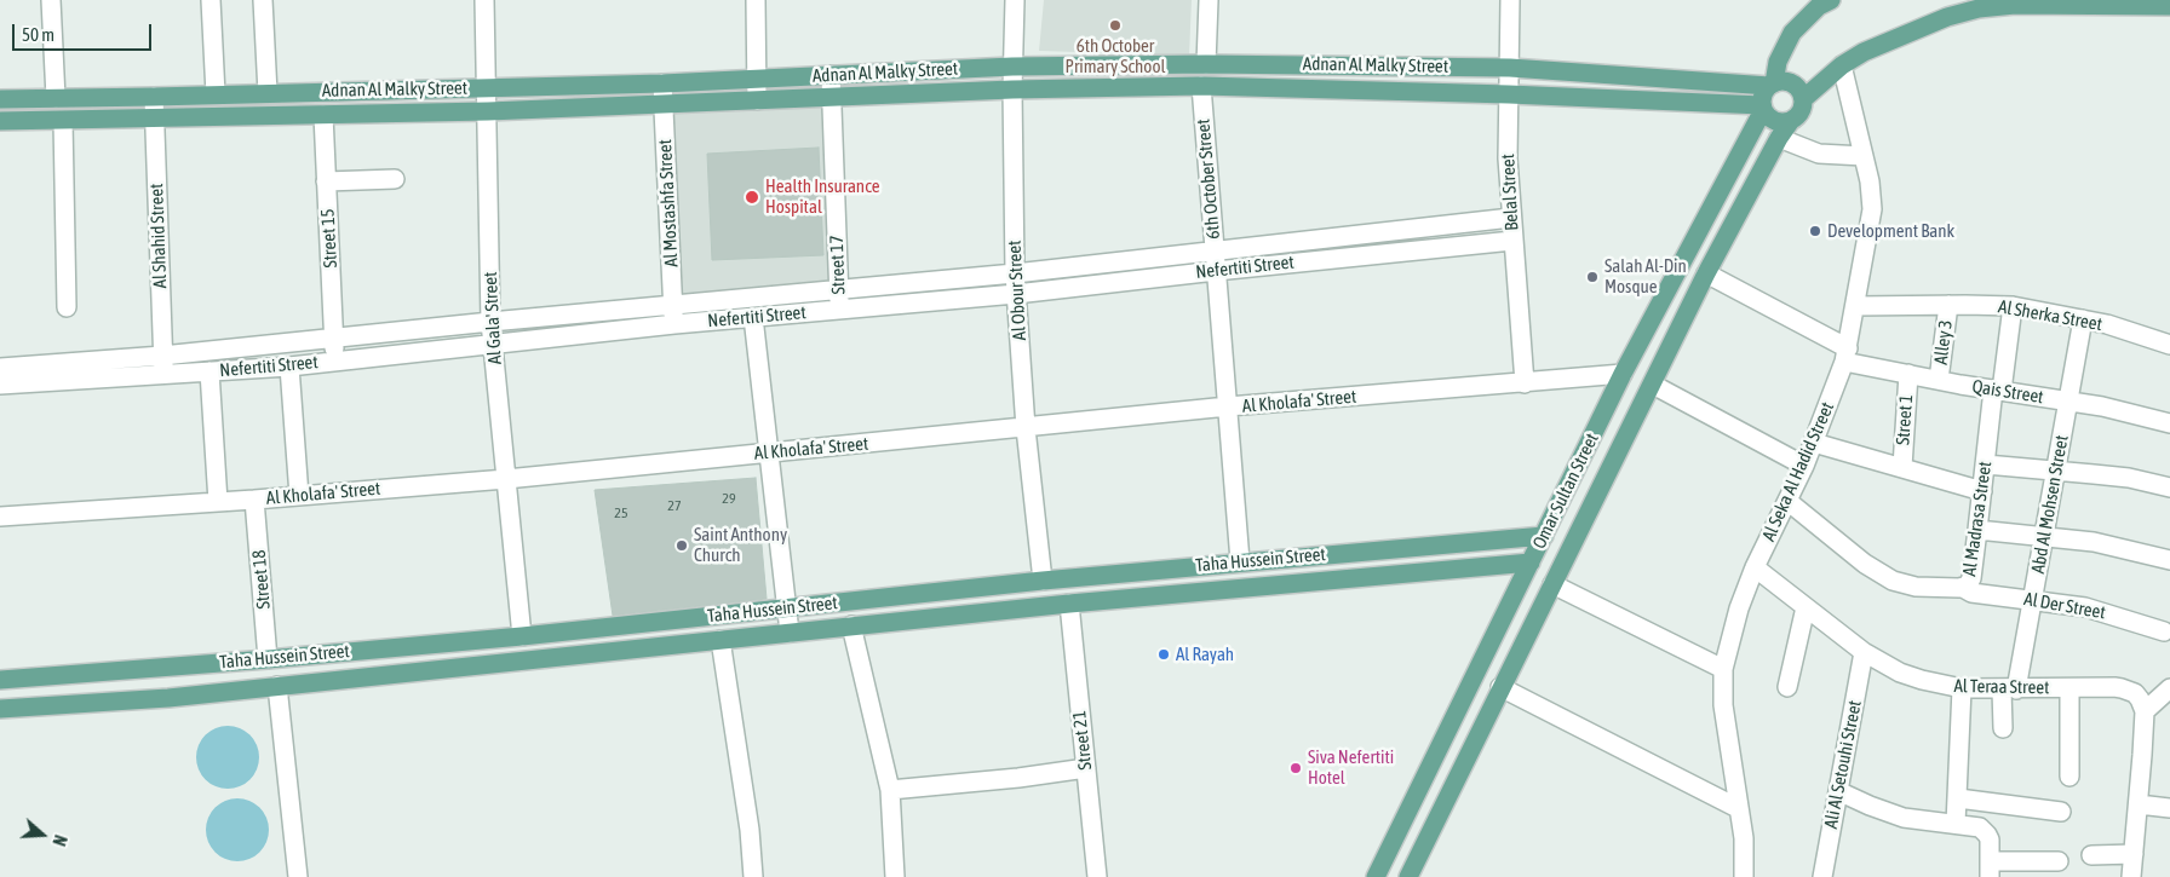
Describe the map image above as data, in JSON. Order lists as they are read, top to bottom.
{
  "streets": {
    "main road": ["Adnan Al Malky Street", "Omar Sultan Street", "Taha Hussein Street"],
    "street": [
      "6th October Street",
      "Belal Street",
      "Al Mostashfa Street",
      "Al Shahid Street",
      "Street 15",
      "Street 17",
      "Nefertiti Street",
      "Al Obour Street",
      "Al Sherka Street",
      "Al Gala' Street",
      "Alley 3",
      "Qais Street",
      "Al Kholafa' Street",
      "Street 1",
      "Al Seka Al Hadid Street",
      "Abd Al Mohsen Street",
      "Al Madrasa Street",
      "Street 18",
      "Al Der Street",
      "Al Teraa Street",
      "Street 21",
      "Ali Al Setouhi Street"
    ]
  },
  "crossings": [
    ["Adnan Al Malky Street", "6th October Street"],
    ["Adnan Al Malky Street", "Belal Street"],
    ["Adnan Al Malky Street", "Al Mostashfa Street"],
    ["Adnan Al Malky Street", "Al Shahid Street"],
    ["Adnan Al Malky Street", "Street 15"],
    ["Adnan Al Malky Street", "Street 17"],
    ["Adnan Al Malky Street", "Al Obour Street"],
    ["Adnan Al Malky Street", "Al Gala' Street"],
    ["Adnan Al Malky Street", "Omar Sultan Street"],
    ["6th October Street", "Nefertiti Street"],
    ["6th October Street", "Al Kholafa' Street"],
    ["6th October Street", "Taha Hussein Street"],
    ["Belal Street", "Nefertiti Street"],
    ["Belal Street", "Al Kholafa' Street"],
    ["Al Mostashfa Street", "Nefertiti Street"],
    ["Al Shahid Street", "Nefertiti Street"],
    ["Street 15", "Nefertiti Street"],
    ["Street 17", "Nefertiti Street"],
    ["Nefertiti Street", "Al Obour Street"],
    ["Nefertiti Street", "Al Gala' Street"],
    ["Al Obour Street", "Al Kholafa' Street"],
    ["Al Obour Street", "Taha Hussein Street"],
    ["Al Sherka Street", "Alley 3"],
    ["Al Sherka Street", "Al Seka Al Hadid Street"],
    ["Al Sherka Street", "Abd Al Mohsen Street"],
    ["Al Sherka Street", "Al Madrasa Street"],
    ["Al Gala' Street", "Al Kholafa' Street"],
    ["Al Gala' Street", "Taha Hussein Street"],
    ["Alley 3", "Qais Street"],
    ["Qais Street", "Street 1"],
    ["Qais Street", "Al Seka Al Hadid Street"],
    ["Qais Street", "Omar Sultan Street"],
    ["Qais Street", "Abd Al Mohsen Street"],
    ["Qais Street", "Al Madrasa Street"],
    ["Al Kholafa' Street", "Omar Sultan Street"],
    ["Al Kholafa' Street", "Street 18"],
    ["Al Seka Al Hadid Street", "Al Madrasa Street"],
    ["Al Seka Al Hadid Street", "Al Teraa Street"],
    ["Omar Sultan Street", "Taha Hussein Street"],
    ["Abd Al Mohsen Street", "Al Der Street"],
    ["Abd Al Mohsen Street", "Al Teraa Street"],
    ["Al Madrasa Street", "Al Der Street"],
    ["Taha Hussein Street", "Street 18"],
    ["Taha Hussein Street", "Street 21"],
    ["Al Teraa Street", "Ali Al Setouhi Street"]
  ],
  "places": [
    "6th October Primary School",
    "Health Insurance Hospital",
    "Development Bank",
    "Salah Al-Din Mosque",
    "Saint Anthony Church",
    "Al Rayah",
    "Siva Nefertiti Hotel"
  ],
  "house_numbers": ["29", "27", "25"],
  "scale_bar": "50 m",
  "north": "right"
}
